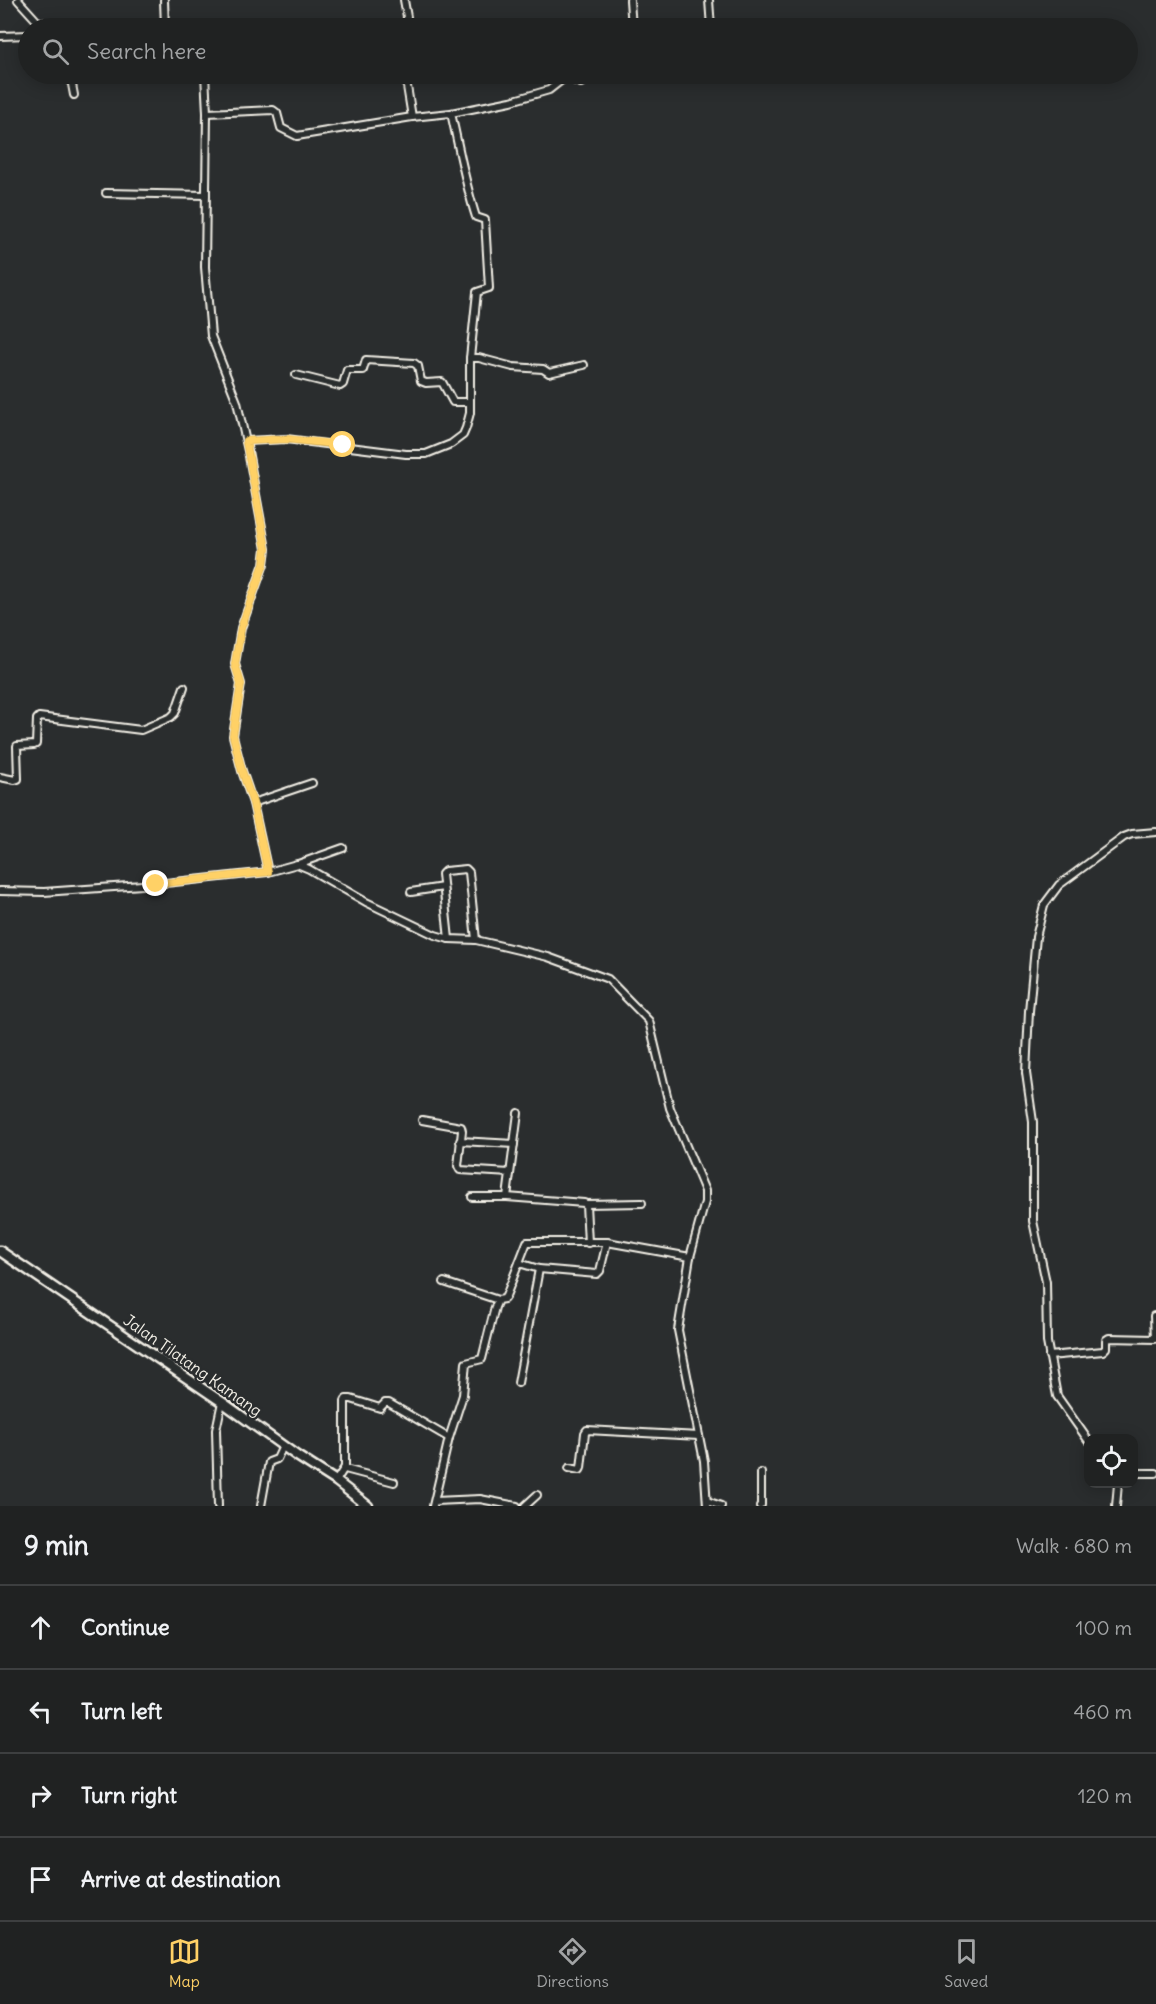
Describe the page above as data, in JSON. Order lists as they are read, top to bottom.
{
  "streets": {
    "street": ["Jalan Tilatang Kamang"]
  },
  "page": {
    "search": "Search here",
    "heading": ["9 min", "Walk · 680 m"],
    "list": [
      ["Continue", "100 m"],
      ["Turn left", "460 m"],
      ["Turn right", "120 m"],
      "Arrive at destination"
    ],
    "nav": ["Map", "Directions", "Saved"]
  }
}
